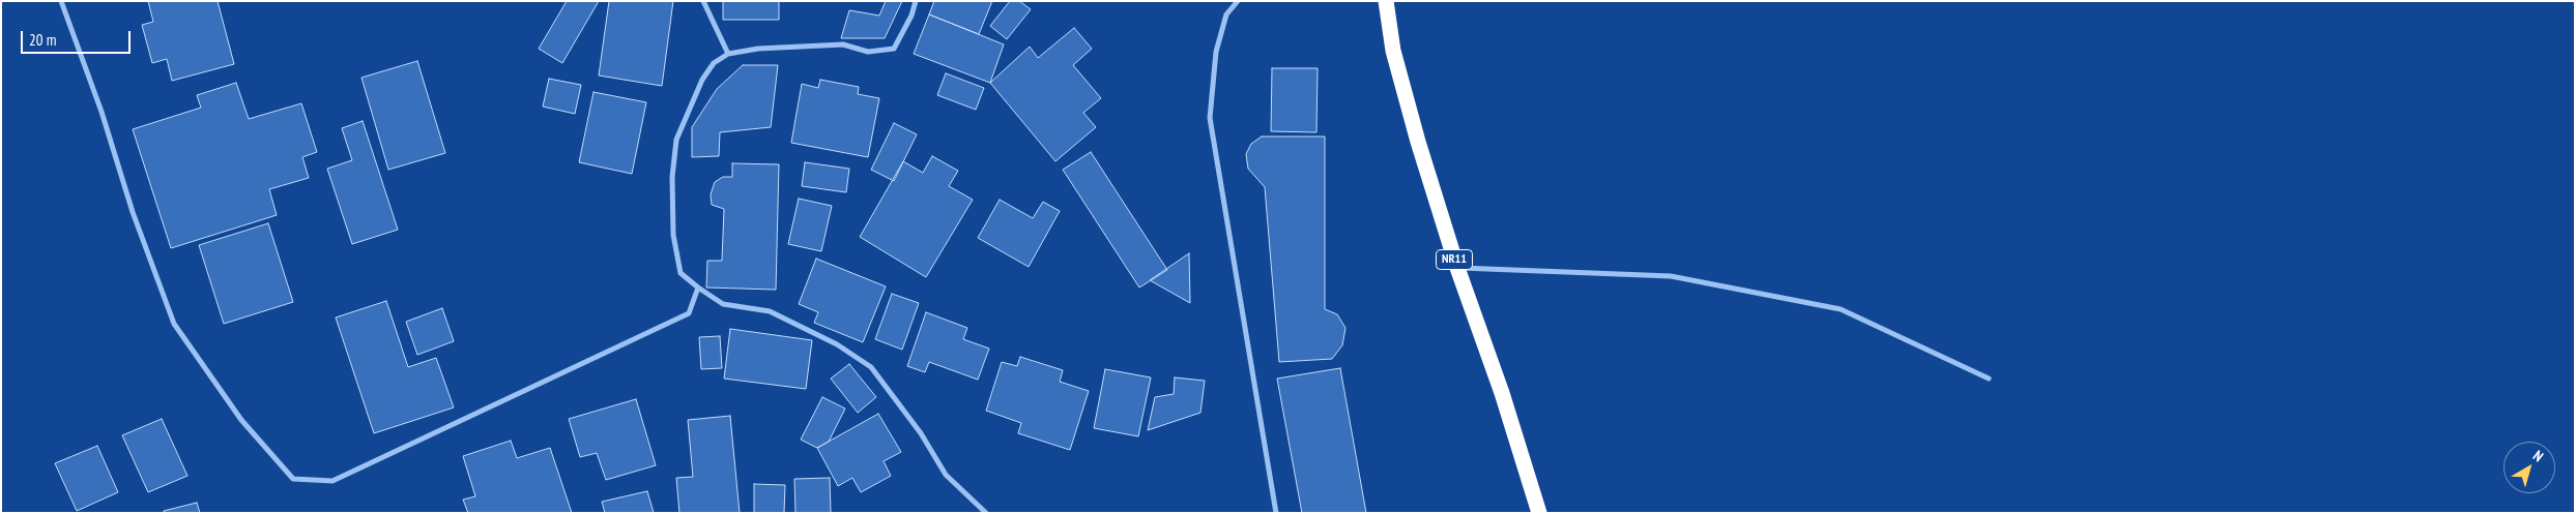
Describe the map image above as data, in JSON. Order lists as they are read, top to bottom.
{
  "streets": {
    "highway": ["NR11"]
  },
  "scale_bar": "20 m",
  "north": "top right"
}
